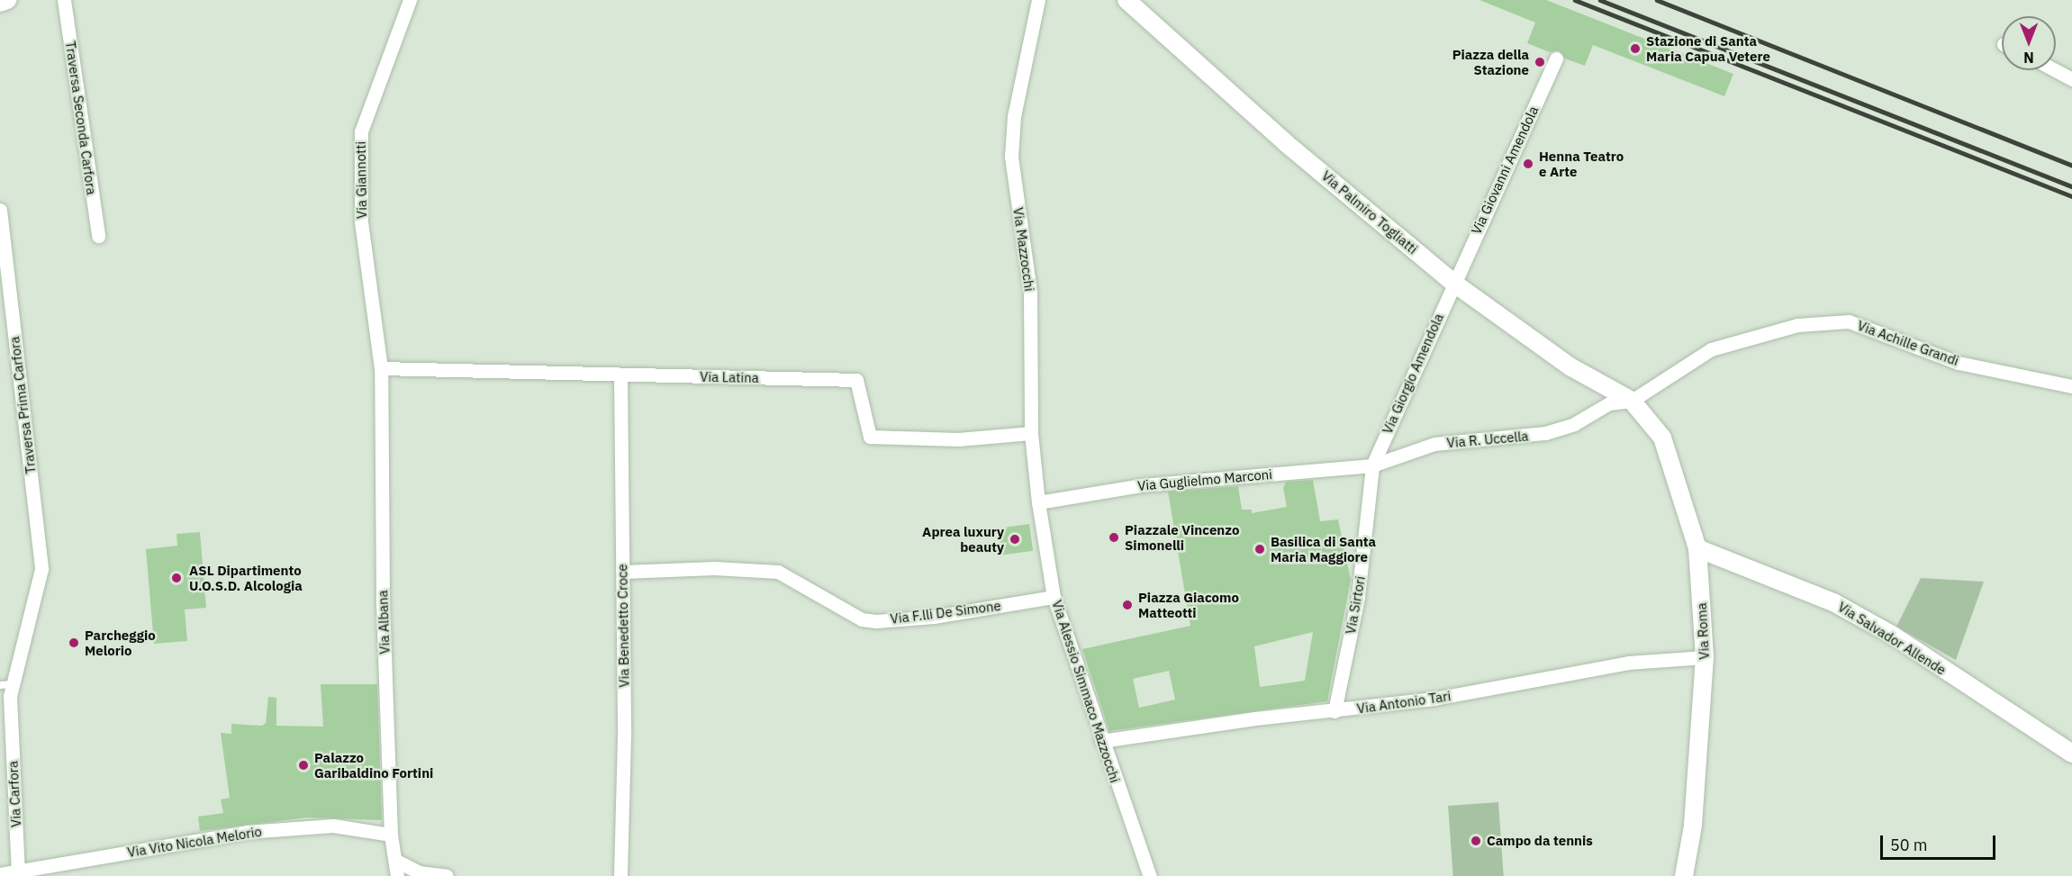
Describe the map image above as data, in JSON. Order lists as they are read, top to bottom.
{
  "streets": {
    "street": [
      "Traversa Seconda Carfora",
      "Via Giovanni Amendola",
      "Via Giannotti",
      "Via Palmiro Togliatti",
      "Via Mazzocchi",
      "Via Achille Grandi",
      "Via Giorgio Amendola",
      "Via Latina",
      "Traversa Prima Carfora",
      "Via R. Uccella",
      "Via Guglielmo Marconi",
      "Via Sirtori",
      "Via F.lli De Simone",
      "Via Albana",
      "Via Benedetto Croce",
      "Via Roma",
      "Via Salvador Allende",
      "Via Alessio Simmaco Mazzocchi",
      "Via Antonio Tari",
      "Via Carfora",
      "Via Vito Nicola Melorio"
    ]
  },
  "crossings": [
    ["Via Giovanni Amendola", "Via Palmiro Togliatti"],
    ["Via Giovanni Amendola", "Via Giorgio Amendola"],
    ["Via Giannotti", "Via Latina"],
    ["Via Giannotti", "Via Albana"],
    ["Via Palmiro Togliatti", "Via Achille Grandi"],
    ["Via Palmiro Togliatti", "Via Giorgio Amendola"],
    ["Via Palmiro Togliatti", "Via R. Uccella"],
    ["Via Palmiro Togliatti", "Via Roma"],
    ["Via Mazzocchi", "Via Latina"],
    ["Via Mazzocchi", "Via Guglielmo Marconi"],
    ["Via Mazzocchi", "Via Alessio Simmaco Mazzocchi"],
    ["Via Achille Grandi", "Via R. Uccella"],
    ["Via Achille Grandi", "Via Roma"],
    ["Via Giorgio Amendola", "Via R. Uccella"],
    ["Via Giorgio Amendola", "Via Guglielmo Marconi"],
    ["Via Giorgio Amendola", "Via Sirtori"],
    ["Via Latina", "Via Albana"],
    ["Via Latina", "Via Benedetto Croce"],
    ["Traversa Prima Carfora", "Via Carfora"],
    ["Via R. Uccella", "Via Guglielmo Marconi"],
    ["Via R. Uccella", "Via Sirtori"],
    ["Via R. Uccella", "Via Roma"],
    ["Via Guglielmo Marconi", "Via Sirtori"],
    ["Via Guglielmo Marconi", "Via Alessio Simmaco Mazzocchi"],
    ["Via Sirtori", "Via Antonio Tari"],
    ["Via F.lli De Simone", "Via Benedetto Croce"],
    ["Via F.lli De Simone", "Via Alessio Simmaco Mazzocchi"],
    ["Via Albana", "Via Vito Nicola Melorio"],
    ["Via Roma", "Via Salvador Allende"],
    ["Via Roma", "Via Antonio Tari"],
    ["Via Alessio Simmaco Mazzocchi", "Via Antonio Tari"],
    ["Via Carfora", "Via Vito Nicola Melorio"]
  ],
  "places": [
    "Stazione di Santa Maria Capua Vetere",
    "Piazza della Stazione",
    "Henna Teatro e Arte",
    "Piazzale Vincenzo Simonelli",
    "Aprea luxury beauty",
    "Basilica di Santa Maria Maggiore",
    "ASL Dipartimento U.O.S.D. Alcologia",
    "Piazza Giacomo Matteotti",
    "Parcheggio Melorio",
    "Palazzo Garibaldino Fortini",
    "Campo da tennis"
  ],
  "scale_bar": "50 m",
  "north": "bottom"
}
